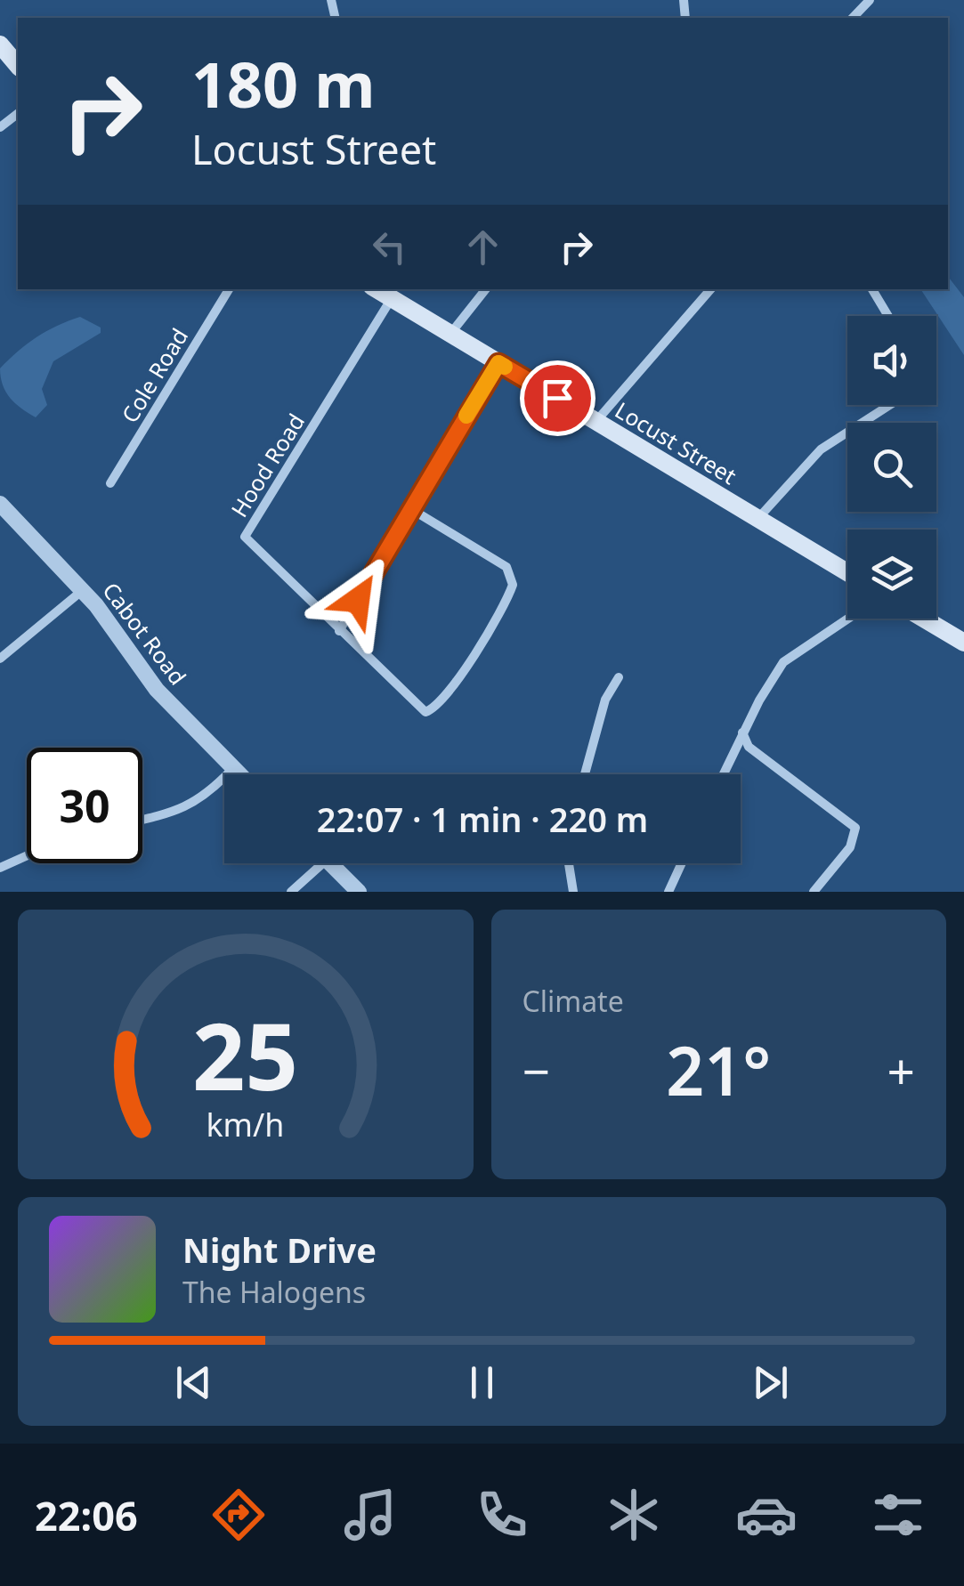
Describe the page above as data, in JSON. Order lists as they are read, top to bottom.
{
  "streets": {
    "main road": ["Locust Street"],
    "street": ["Cole Road", "Hood Road", "Cabot Road"]
  },
  "crossings": [
    ["Locust Street", "Hood Road"]
  ],
  "page": {
    "turn": ["180 m", "Locust Street"],
    "limit": "30",
    "trip": "22:07 · 1 min · 220 m",
    "tile": "Climate",
    "heat": ["−", "21°", "+"],
    "song": ["Night Drive", "The Halogens"],
    "tabs": "22:06",
    "gauge": ["25", "km/h"]
  }
}
